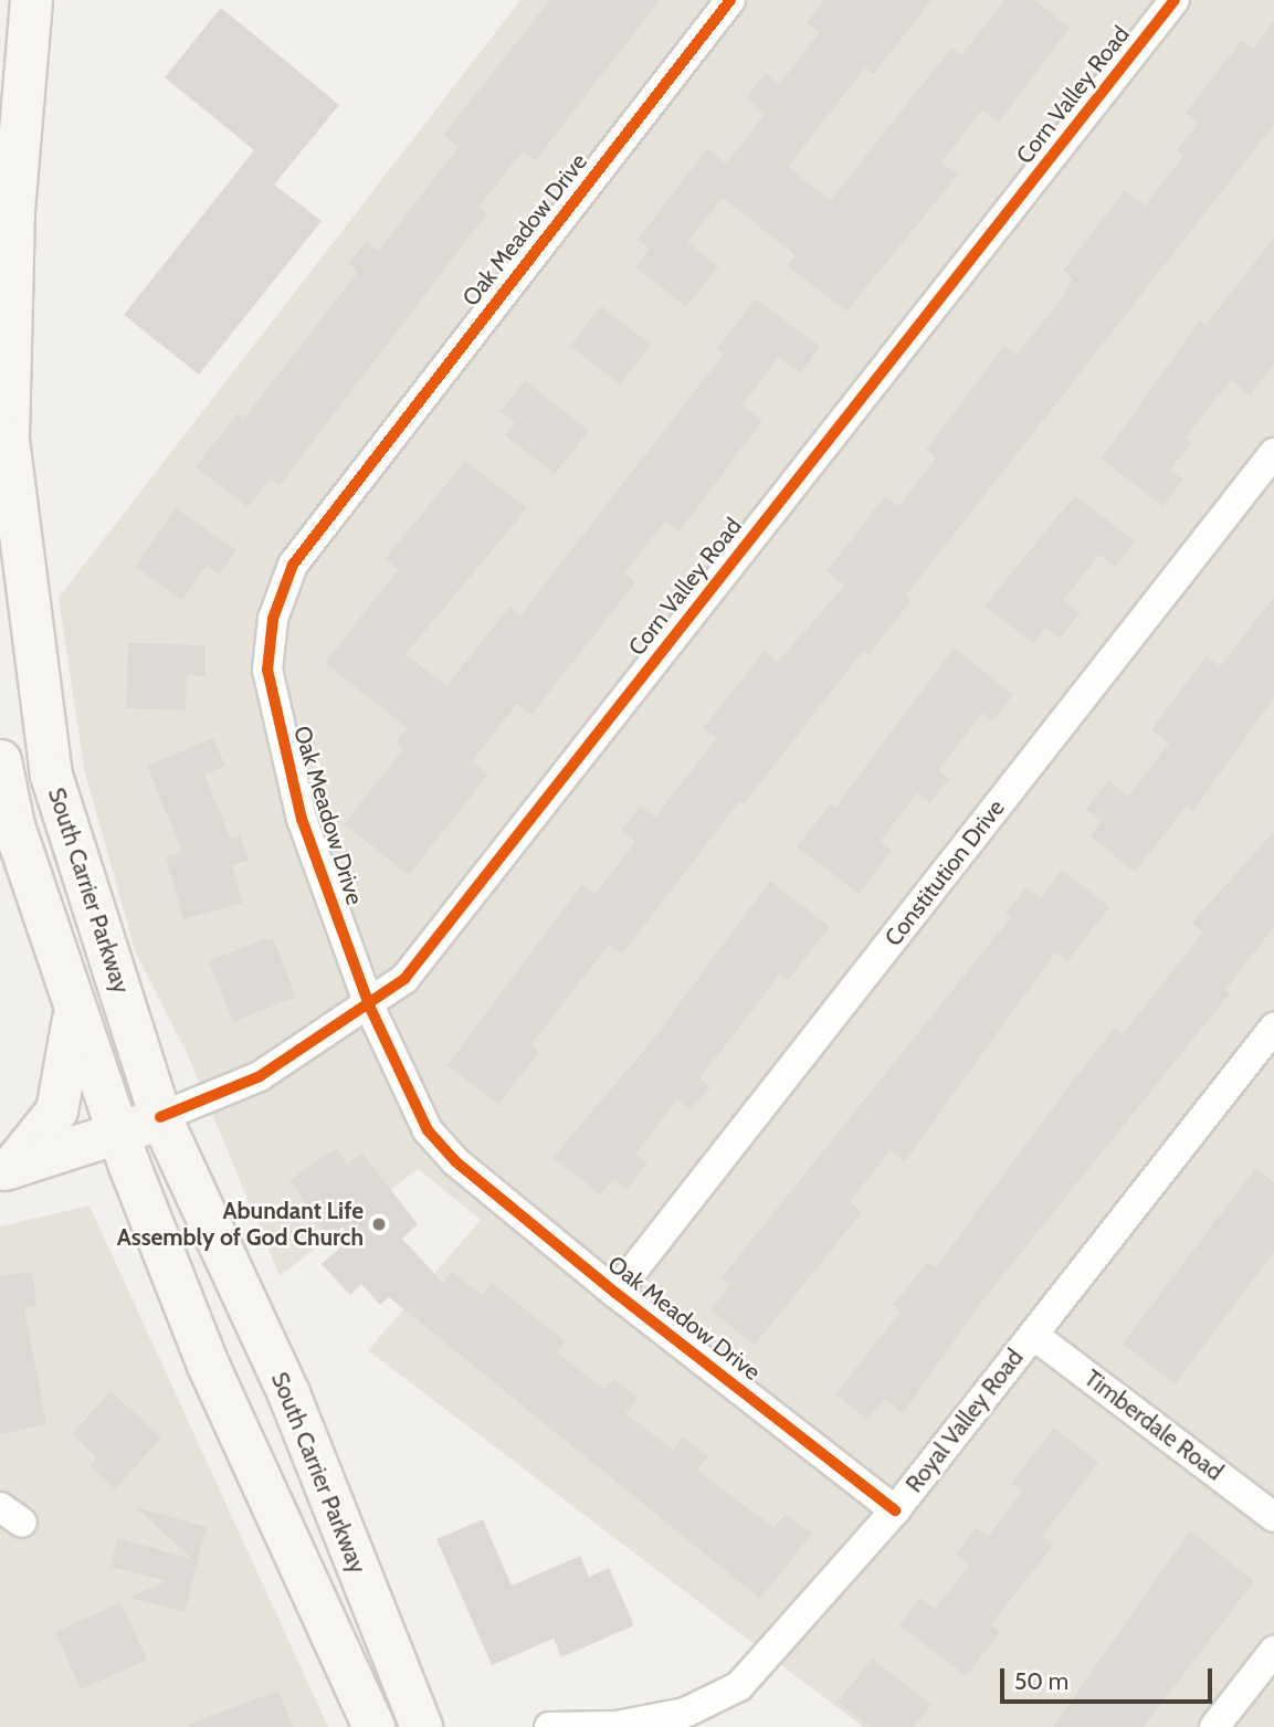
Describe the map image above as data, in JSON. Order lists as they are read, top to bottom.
{
  "streets": {
    "main road": ["Corn Valley Road", "South Carrier Parkway"],
    "street": [
      "Oak Meadow Drive",
      "Constitution Drive",
      "Royal Valley Road",
      "Timberdale Road"
    ]
  },
  "crossings": [
    ["Corn Valley Road", "Oak Meadow Drive"],
    ["Corn Valley Road", "South Carrier Parkway"],
    ["Oak Meadow Drive", "Constitution Drive"],
    ["Oak Meadow Drive", "Royal Valley Road"],
    ["Royal Valley Road", "Timberdale Road"]
  ],
  "places": ["Abundant Life Assembly of God Church"],
  "scale_bar": "50 m"
}
